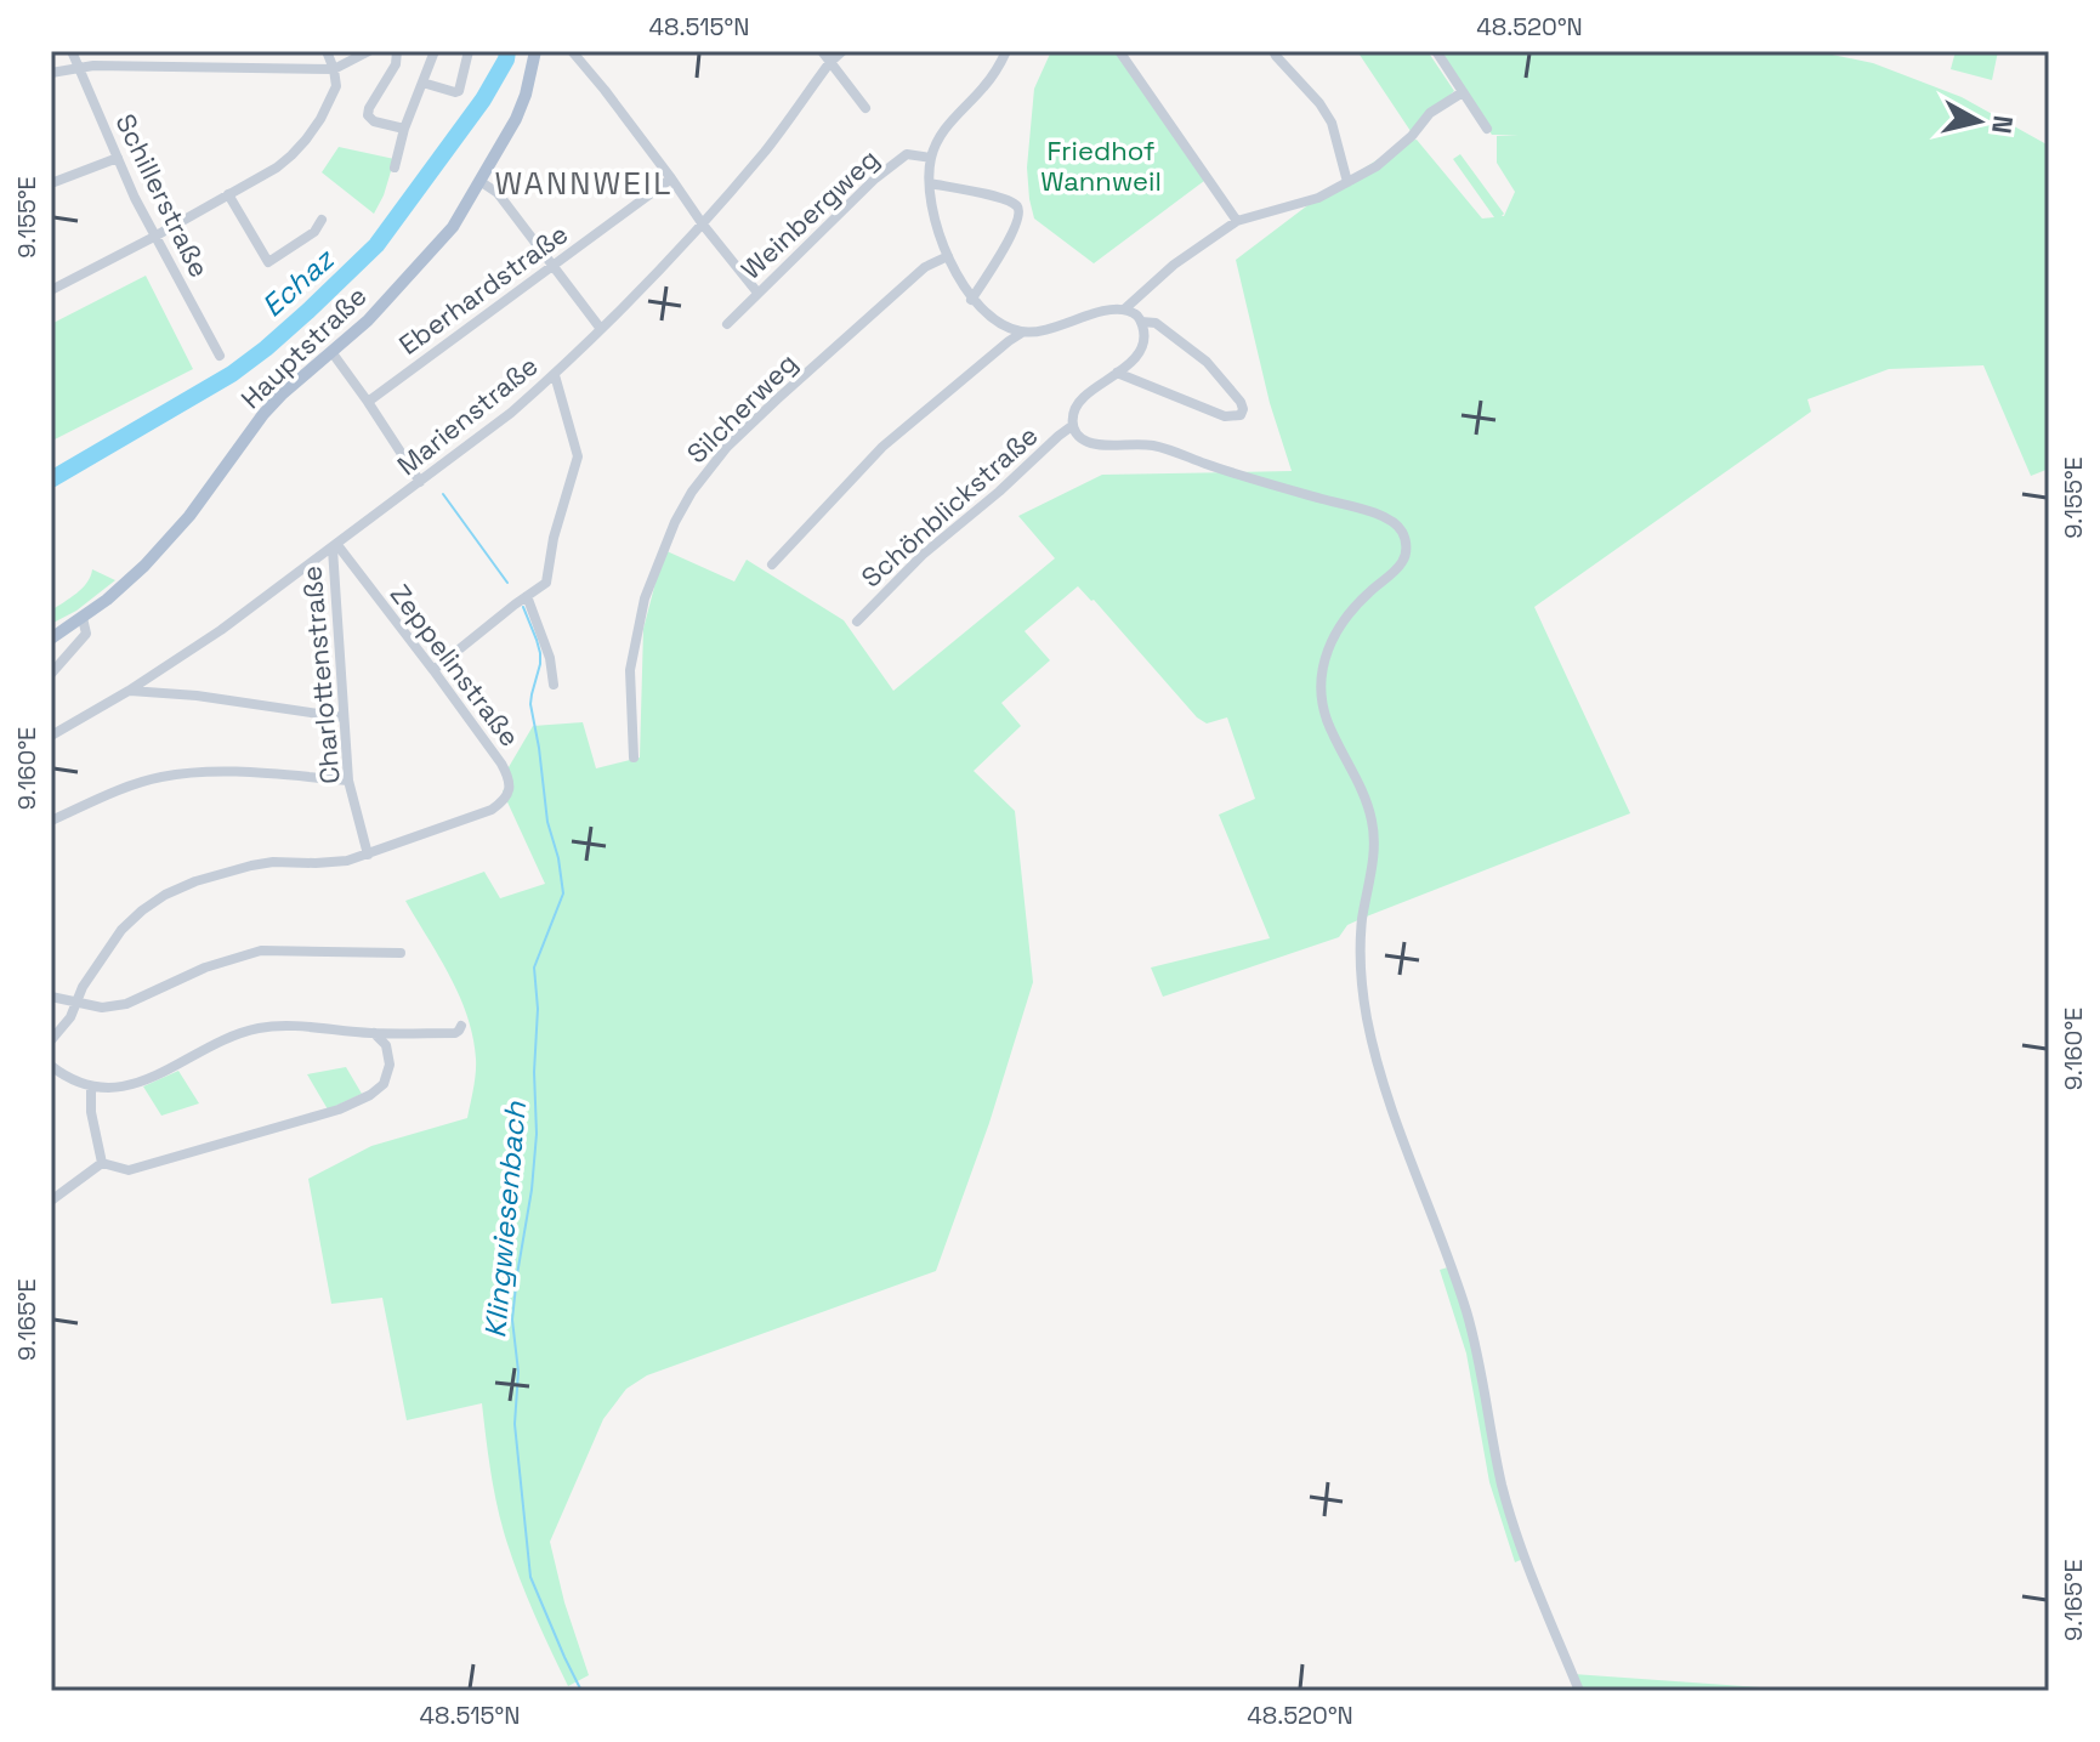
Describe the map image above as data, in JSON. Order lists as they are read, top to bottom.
{
  "streets": {
    "main road": ["Hauptstraße"],
    "street": [
      "Schillerstraße",
      "Weinbergweg",
      "Eberhardstraße",
      "Silcherweg",
      "Marienstraße",
      "Schönblickstraße",
      "Zeppelinstraße",
      "Charlottenstraße"
    ]
  },
  "crossings": [
    ["Marienstraße", "Zeppelinstraße"],
    ["Marienstraße", "Charlottenstraße"],
    ["Zeppelinstraße", "Charlottenstraße"]
  ],
  "districts": ["WANNWEIL"],
  "water": ["Echaz", "Klingwiesenbach"],
  "parks": ["Friedhof Wannweil"],
  "north": "right",
  "coordinates": [
    "48.515°N",
    "48.520°N",
    "9.155°E",
    "9.160°E",
    "9.165°E"
  ]
}
